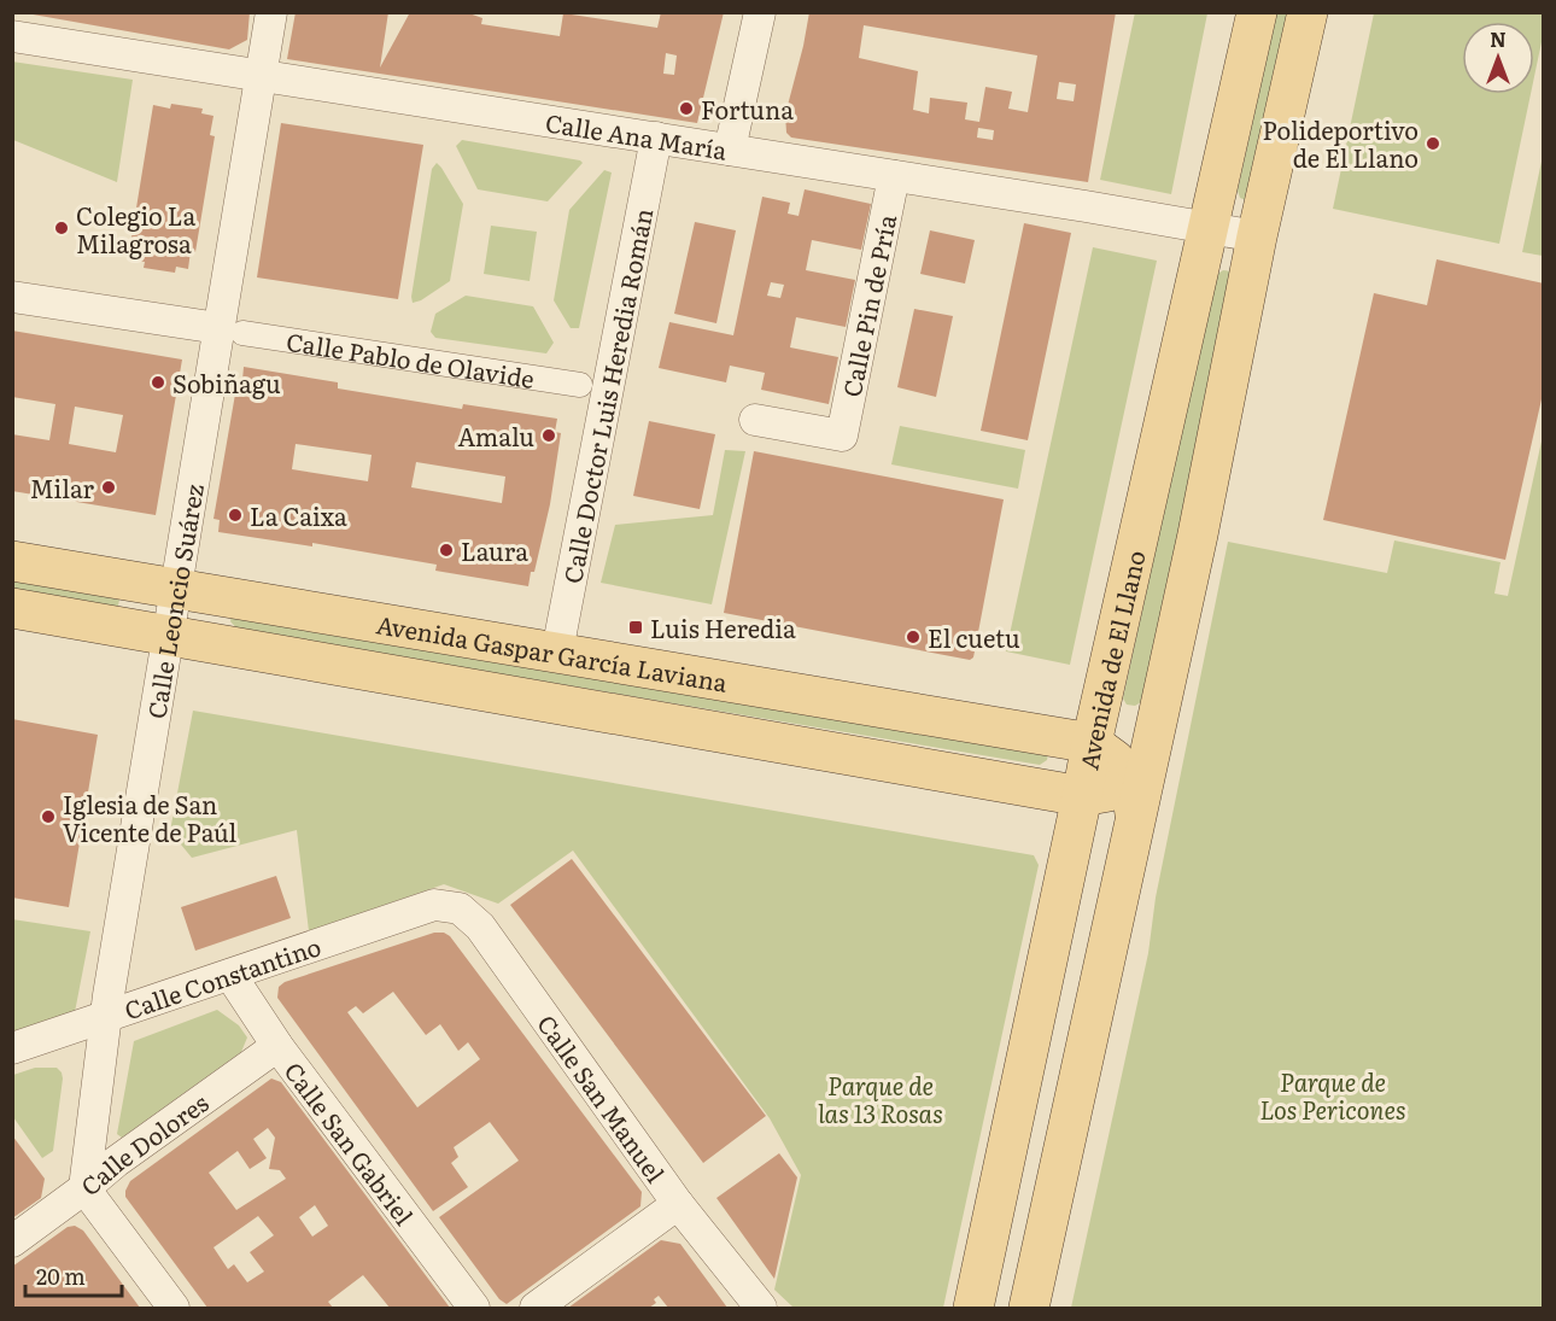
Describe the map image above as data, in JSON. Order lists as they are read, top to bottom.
{
  "streets": {
    "main road": ["Avenida Gaspar García Laviana", "Avenida de El Llano"],
    "street": [
      "Calle Ana María",
      "Calle Pin de Pría",
      "Calle Pablo de Olavide",
      "Calle Doctor Luis Heredia Román",
      "Calle Leoncio Suárez",
      "Calle Constantino",
      "Calle San Manuel",
      "Calle Dolores",
      "Calle San Gabriel"
    ]
  },
  "crossings": [
    ["Calle Ana María", "Calle Pin de Pría"],
    ["Calle Ana María", "Calle Doctor Luis Heredia Román"],
    ["Calle Ana María", "Calle Leoncio Suárez"],
    ["Calle Ana María", "Avenida de El Llano"],
    ["Calle Pablo de Olavide", "Calle Leoncio Suárez"],
    ["Calle Doctor Luis Heredia Román", "Avenida Gaspar García Laviana"],
    ["Calle Leoncio Suárez", "Avenida Gaspar García Laviana"],
    ["Calle Leoncio Suárez", "Calle Constantino"],
    ["Calle Leoncio Suárez", "Calle Dolores"],
    ["Avenida Gaspar García Laviana", "Avenida de El Llano"],
    ["Calle Constantino", "Calle San Manuel"],
    ["Calle Constantino", "Calle San Gabriel"],
    ["Calle Dolores", "Calle San Gabriel"]
  ],
  "parks": ["Parque de Los Pericones", "Parque de las 13 Rosas"],
  "places": {
    "other": [
      "Fortuna",
      "Polideportivo de El Llano",
      "Colegio La Milagrosa",
      "Sobiñagu",
      "Amalu",
      "Milar",
      "La Caixa",
      "Laura",
      "El cuetu",
      "Iglesia de San Vicente de Paúl"
    ],
    "transit": ["Luis Heredia"]
  },
  "scale_bar": "20 m",
  "north": "top"
}
